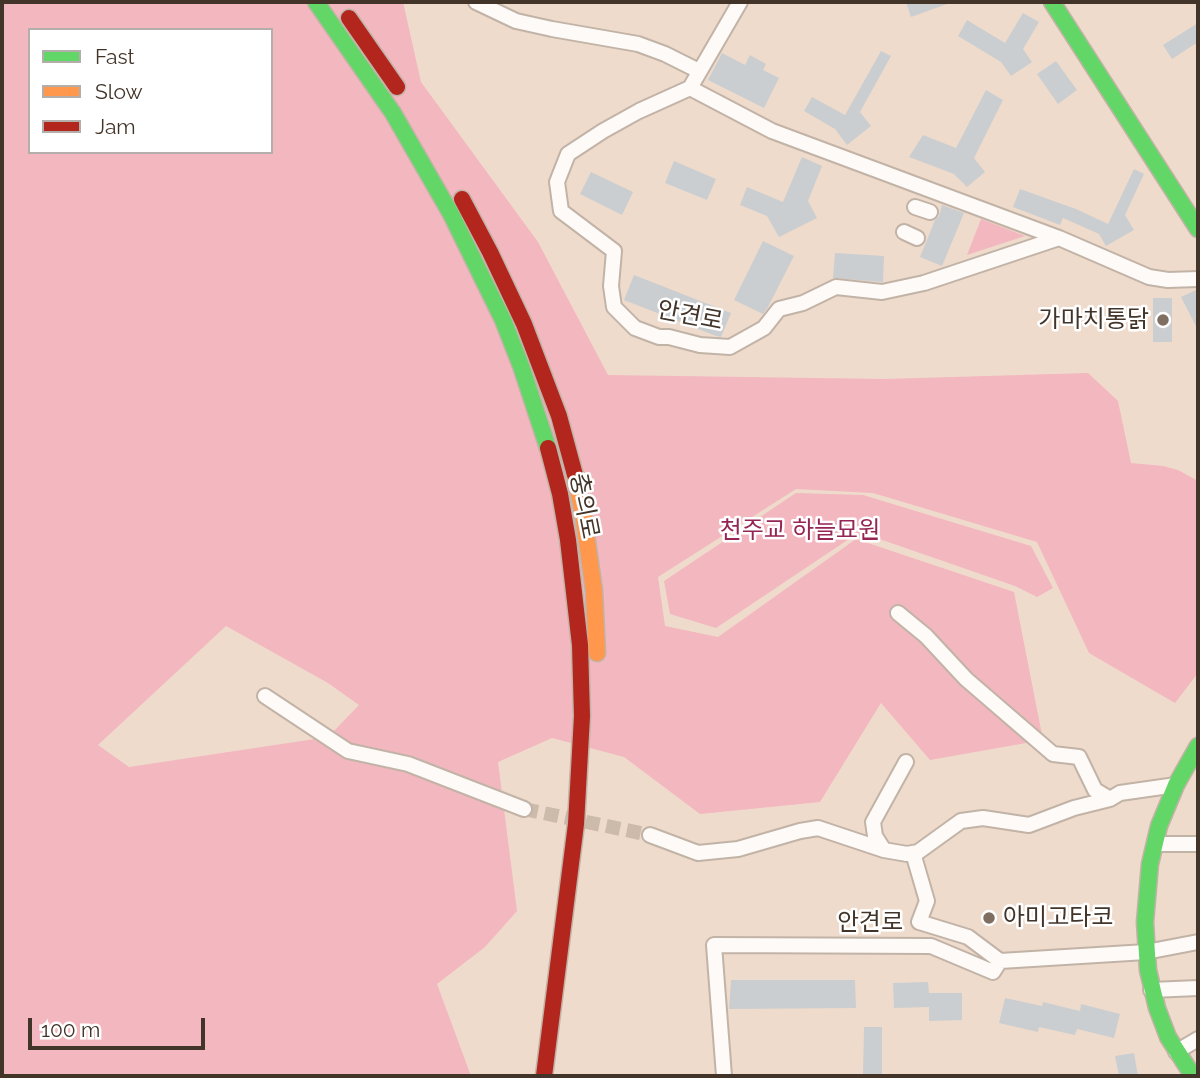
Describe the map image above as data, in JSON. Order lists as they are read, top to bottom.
{
  "streets": {
    "main road": ["충의로"],
    "street": ["안견로"]
  },
  "parks": ["천주교 하늘묘원"],
  "places": ["가마치통닭", "아미고타코"],
  "legend": ["Fast", "Slow", "Jam"],
  "scale_bar": "100 m"
}
